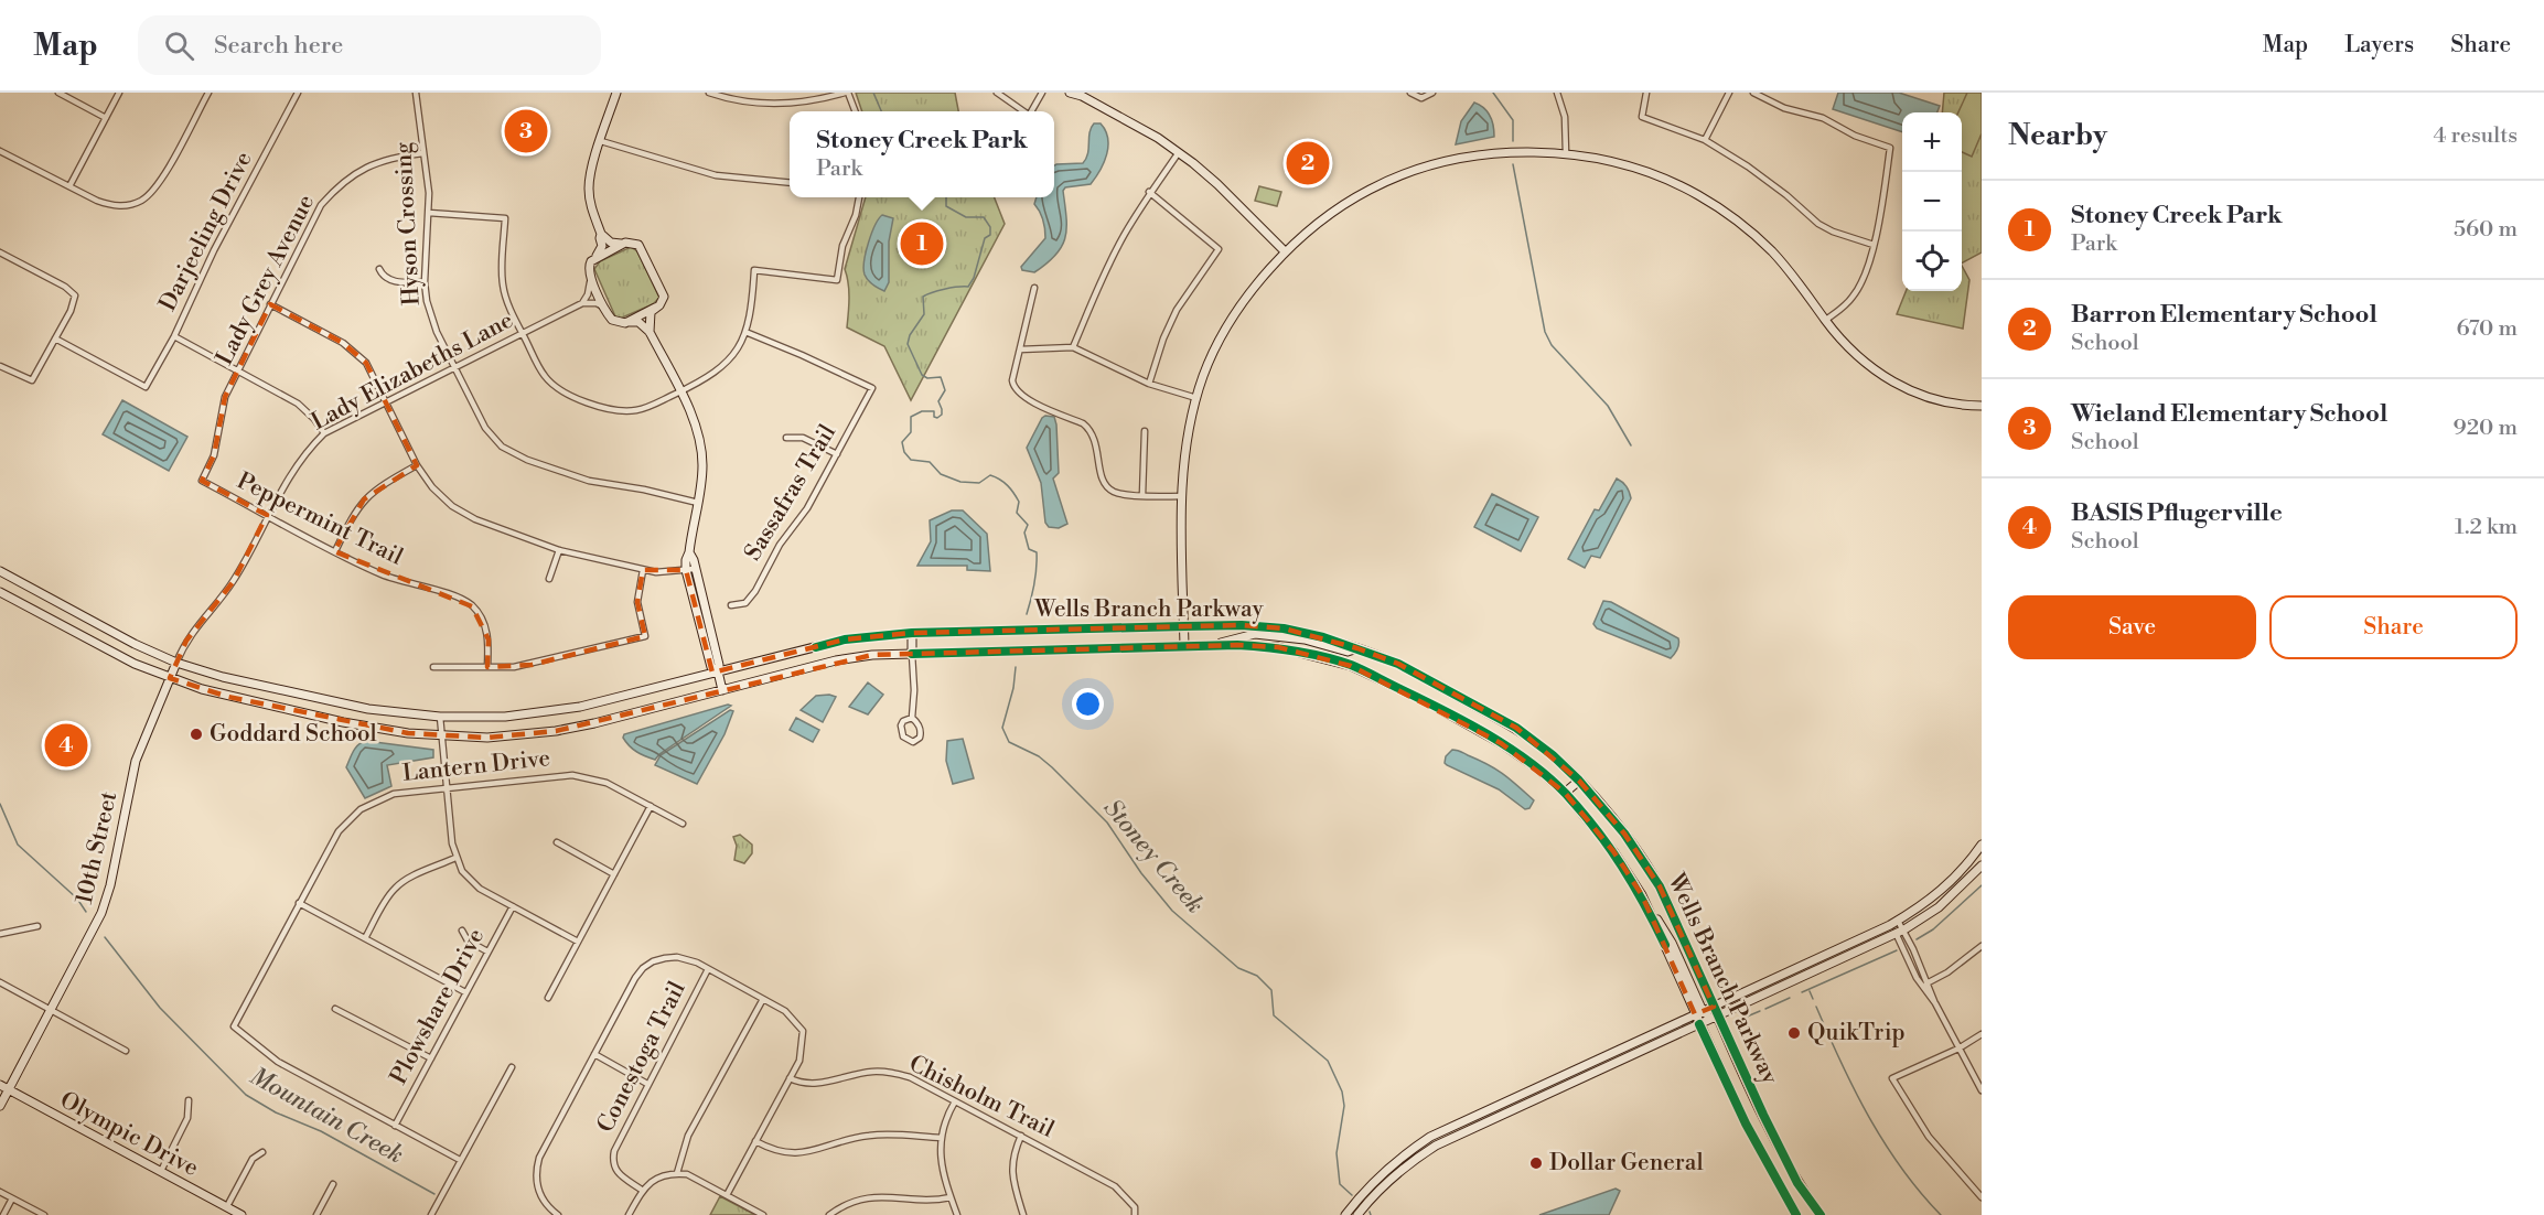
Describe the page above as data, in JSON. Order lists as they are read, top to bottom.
{
  "streets": {
    "main road": ["Wells Branch Parkway", "10th Street", "Olympic Drive"],
    "street": [
      "Hyson Crossing",
      "Darjeeling Drive",
      "Lady Grey Avenue",
      "Lady Elizabeths Lane",
      "Sassafras Trail",
      "Peppermint Trail",
      "Lantern Drive",
      "Plowshare Drive",
      "Conestoga Trail",
      "Chisholm Trail"
    ]
  },
  "crossings": [
    ["Hyson Crossing", "Lady Grey Avenue"],
    ["Hyson Crossing", "Lady Elizabeths Lane"],
    ["Lady Grey Avenue", "Peppermint Trail"],
    ["Lady Elizabeths Lane", "Peppermint Trail"],
    ["Lady Elizabeths Lane", "Wells Branch Parkway"],
    ["Lady Elizabeths Lane", "10th Street"],
    ["Wells Branch Parkway", "10th Street"],
    ["Lantern Drive", "Plowshare Drive"],
    ["10th Street", "Olympic Drive"]
  ],
  "water": ["Stoney Creek", "Mountain Creek"],
  "places": ["Goddard School", "QuikTrip", "Dollar General"],
  "page": {
    "header": "Map",
    "search": "Search here",
    "nav": ["Map", "Layers", "Share"],
    "heading": ["Nearby", "4 results"],
    "pins": [
      "3",
      "2",
      "1",
      "4"
    ],
    "popup": ["Stoney Creek Park", "Park"],
    "map_buttons": ["+", "−"],
    "list": [
      {
        "mark": "1",
        "name": "Stoney Creek Park",
        "note": "Park",
        "value": "560 m"
      },
      {
        "mark": "2",
        "name": "Barron Elementary School",
        "note": "School",
        "value": "670 m"
      },
      {
        "mark": "3",
        "name": "Wieland Elementary School",
        "note": "School",
        "value": "920 m"
      },
      {
        "mark": "4",
        "name": "BASIS Pflugerville",
        "note": "School",
        "value": "1.2 km"
      }
    ],
    "buttons": ["Save", "Share"]
  }
}
